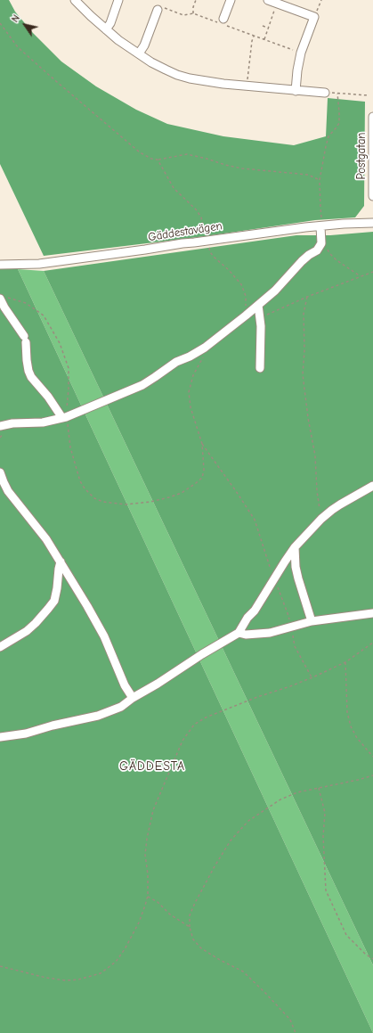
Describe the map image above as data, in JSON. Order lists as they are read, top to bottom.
{
  "streets": {
    "street": ["Postgatan", "Gäddestavägen"]
  },
  "districts": ["GÄDDESTA"],
  "north": "top left"
}
